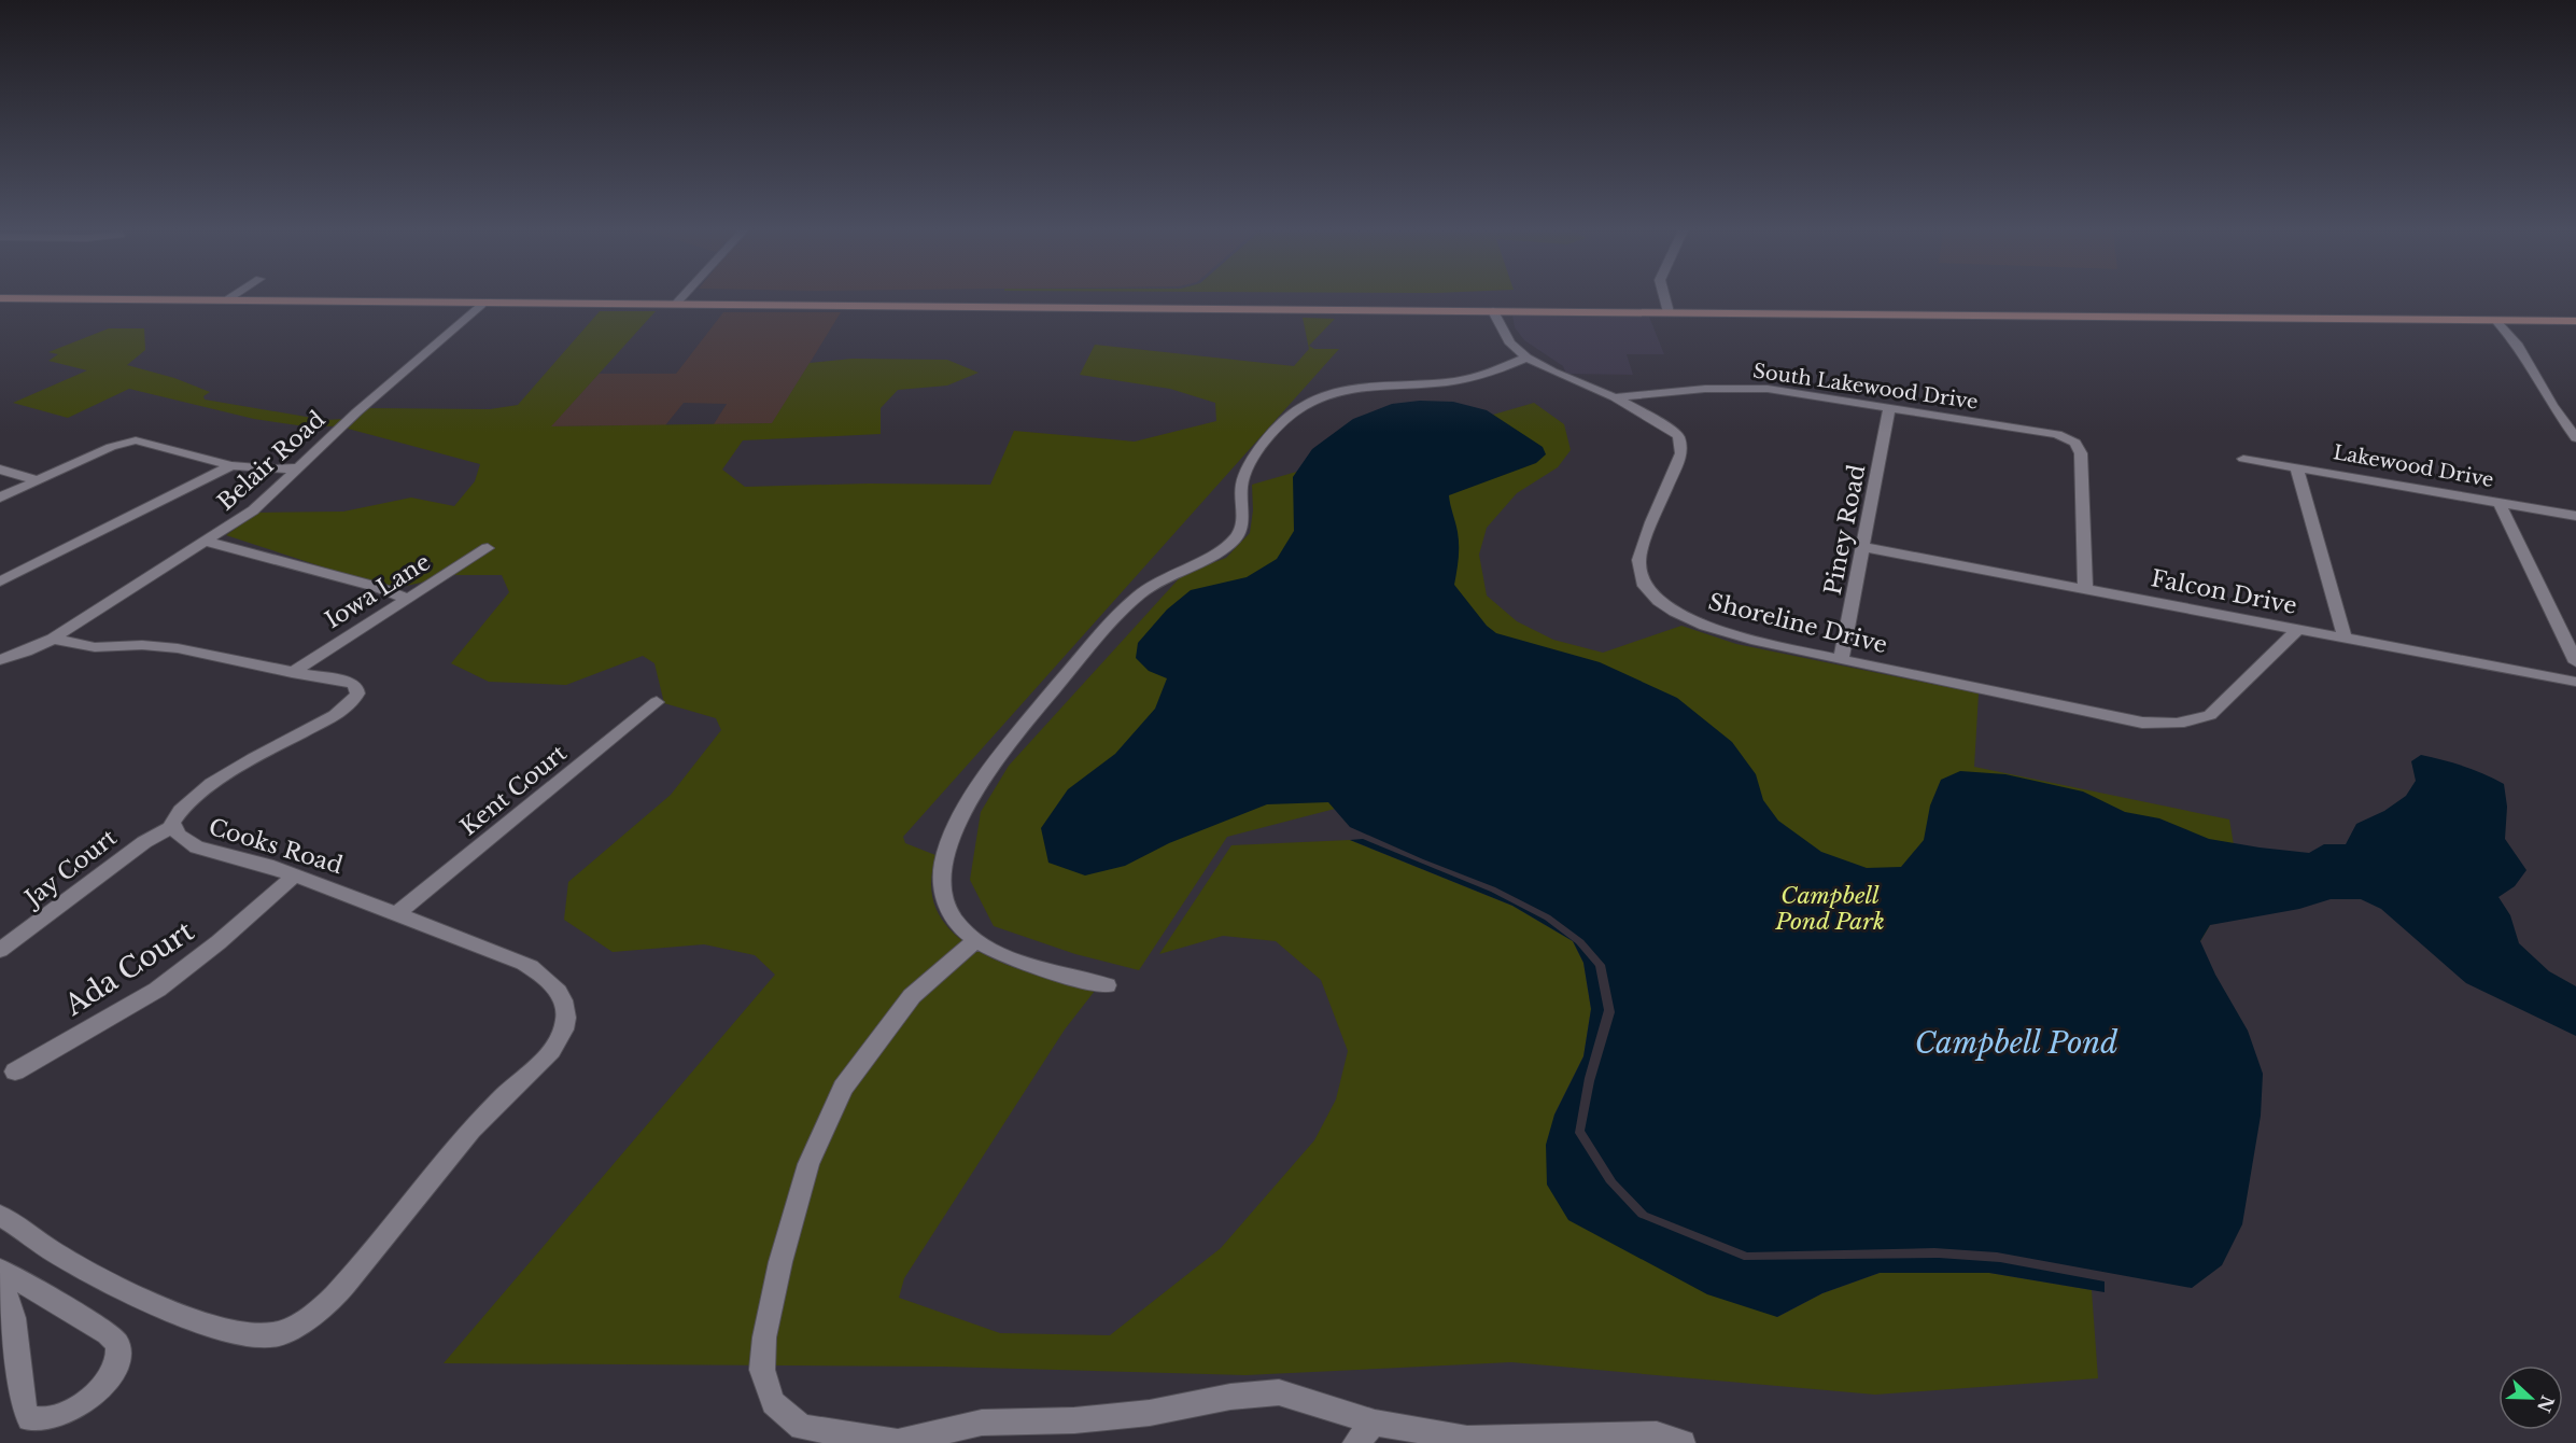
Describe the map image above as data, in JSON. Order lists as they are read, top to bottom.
{
  "streets": {
    "street": [
      "South Lakewood Drive",
      "Belair Road",
      "Lakewood Drive",
      "Piney Road",
      "Iowa Lane",
      "Falcon Drive",
      "Shoreline Drive",
      "Kent Court",
      "Cooks Road",
      "Jay Court",
      "Ada Court"
    ]
  },
  "crossings": [
    ["South Lakewood Drive", "Piney Road"],
    ["South Lakewood Drive", "Falcon Drive"],
    ["South Lakewood Drive", "Shoreline Drive"],
    ["Belair Road", "Cooks Road"],
    ["Piney Road", "Falcon Drive"],
    ["Piney Road", "Shoreline Drive"],
    ["Iowa Lane", "Cooks Road"],
    ["Falcon Drive", "Shoreline Drive"],
    ["Kent Court", "Cooks Road"],
    ["Cooks Road", "Jay Court"],
    ["Cooks Road", "Ada Court"]
  ],
  "water": ["Campbell Pond"],
  "parks": ["Campbell Pond Park"],
  "north": "right"
}
